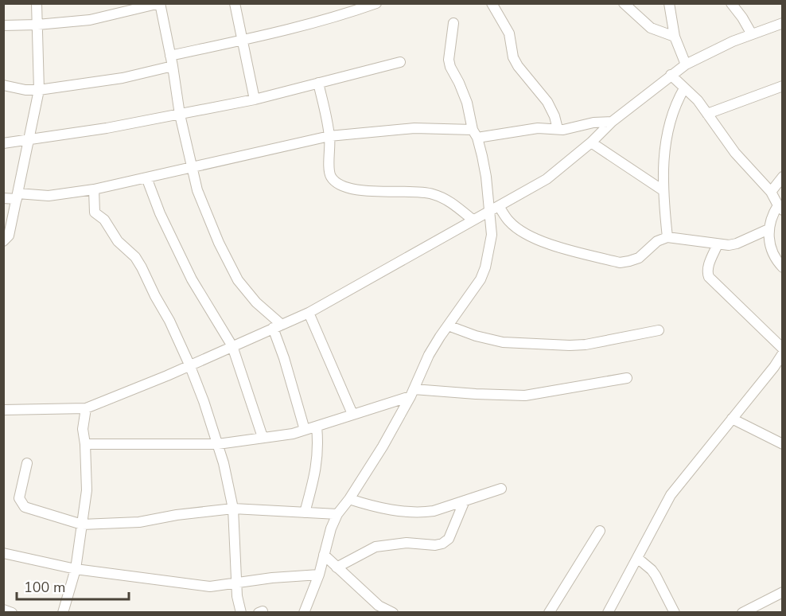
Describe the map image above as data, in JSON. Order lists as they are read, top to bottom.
{
  "scale_bar": "100 m"
}
